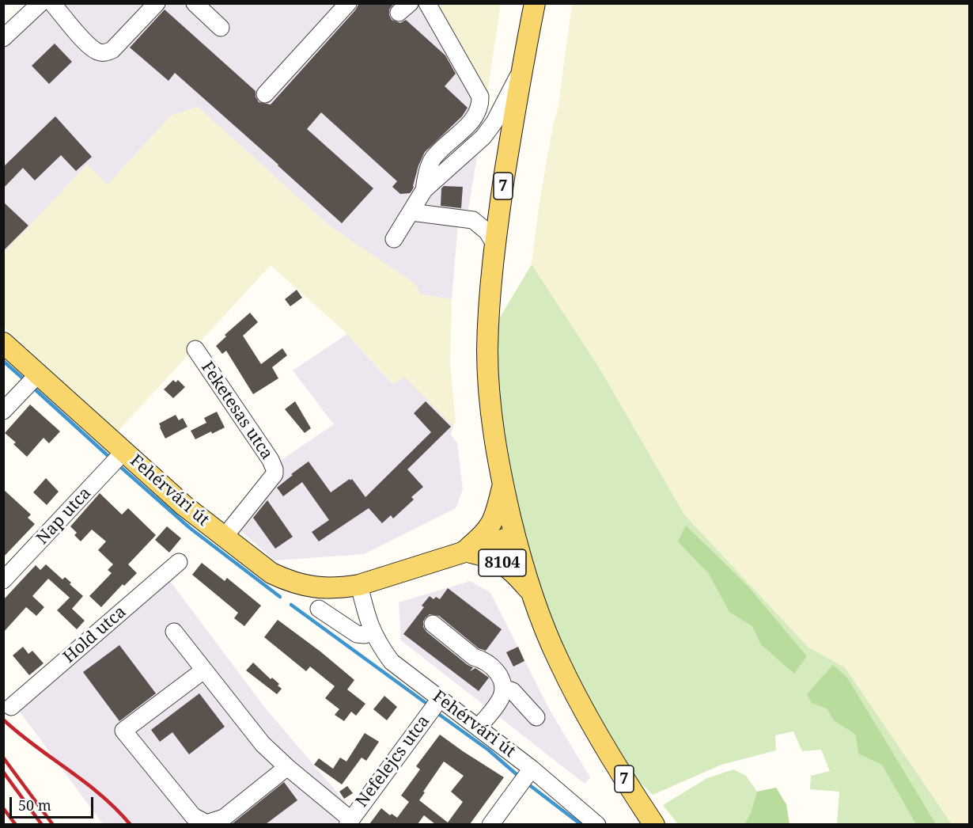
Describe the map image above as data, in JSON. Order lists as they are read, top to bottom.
{
  "streets": {
    "main road": ["7", "Fehérvári út", "8104"],
    "street": [
      "Feketesas utca",
      "Nap utca",
      "Hold utca",
      "Nefelejcs utca"
    ]
  },
  "crossings": [
    ["7", "Fehérvári út"],
    ["7", "8104"],
    ["Feketesas utca", "Fehérvári út"],
    ["Fehérvári út", "Nap utca"],
    ["Fehérvári út", "8104"],
    ["Fehérvári út", "Nefelejcs utca"]
  ],
  "scale_bar": "50 m"
}
